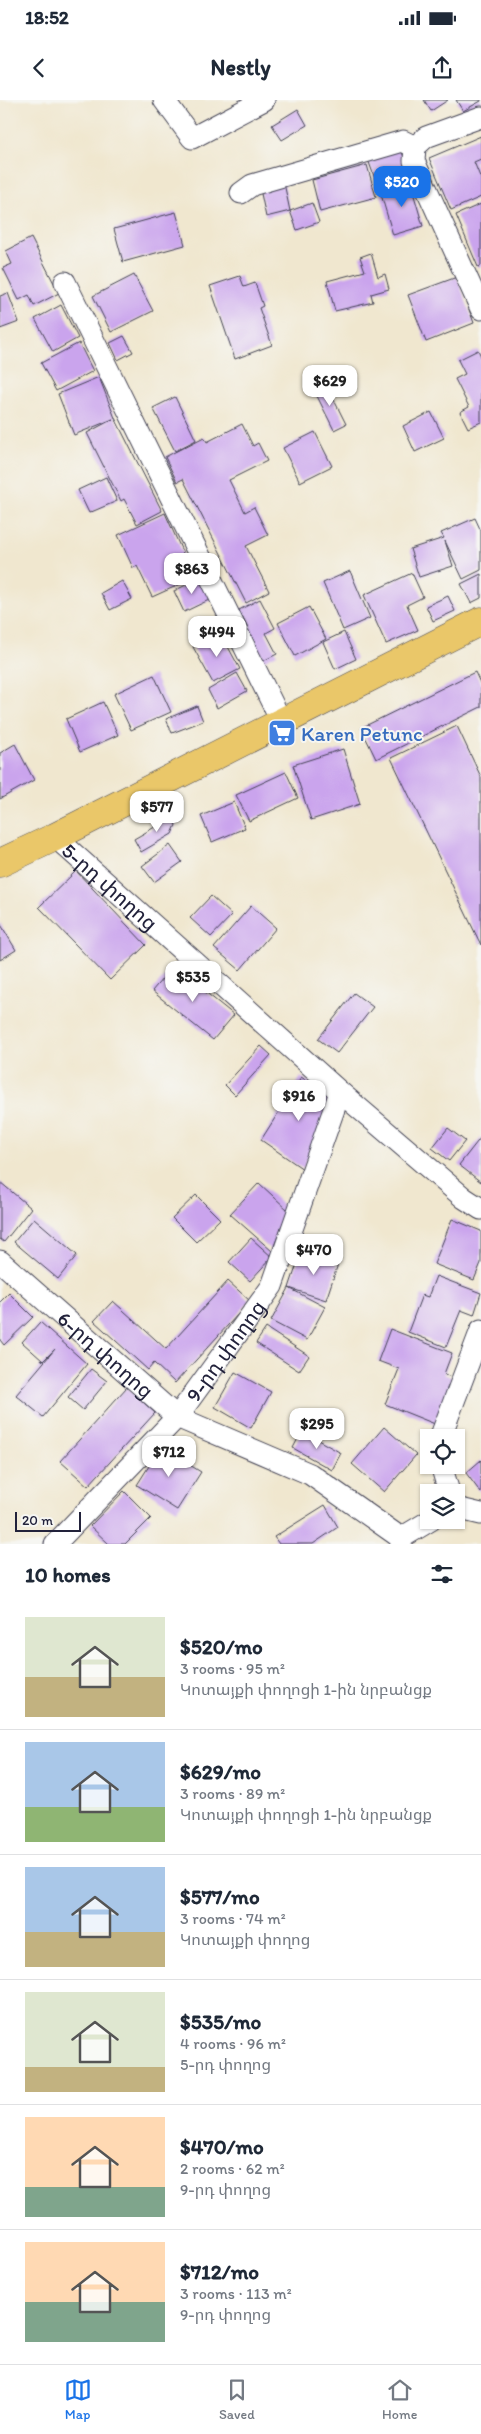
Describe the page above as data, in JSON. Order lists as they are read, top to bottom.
{
  "streets": {
    "street": ["5-րդ փողոց", "9-րդ փողոց", "6-րդ փողոց"]
  },
  "crossings": [
    ["5-րդ փողոց", "9-րդ փողոց"],
    ["9-րդ փողոց", "6-րդ փողոց"]
  ],
  "places": {
    "supermarket": ["Karen Petunc"]
  },
  "scale_bar": "20 m",
  "page": {
    "status": "18:52",
    "header": "Nestly",
    "price": [
      "$520",
      "$629",
      "$863",
      "$494",
      "$577",
      "$535",
      "$916",
      "$470",
      "$295",
      "$712"
    ],
    "scale": "20 m",
    "heading": "10 homes",
    "list": [
      {
        "name": "$520/mo",
        "note": "3 rooms · 95 m² · Կոտայքի փողոցի 1-ին նրբանցք"
      },
      {
        "name": "$629/mo",
        "note": "3 rooms · 89 m² · Կոտայքի փողոցի 1-ին նրբանցք"
      },
      {
        "name": "$577/mo",
        "note": "3 rooms · 74 m² · Կոտայքի փողոց"
      },
      {
        "name": "$535/mo",
        "note": "4 rooms · 96 m² · 5-րդ փողոց"
      },
      {
        "name": "$470/mo",
        "note": "2 rooms · 62 m² · 9-րդ փողոց"
      },
      {
        "name": "$712/mo",
        "note": "3 rooms · 113 m² · 9-րդ փողոց"
      }
    ],
    "tabs": ["Map", "Saved", "Home"]
  }
}
